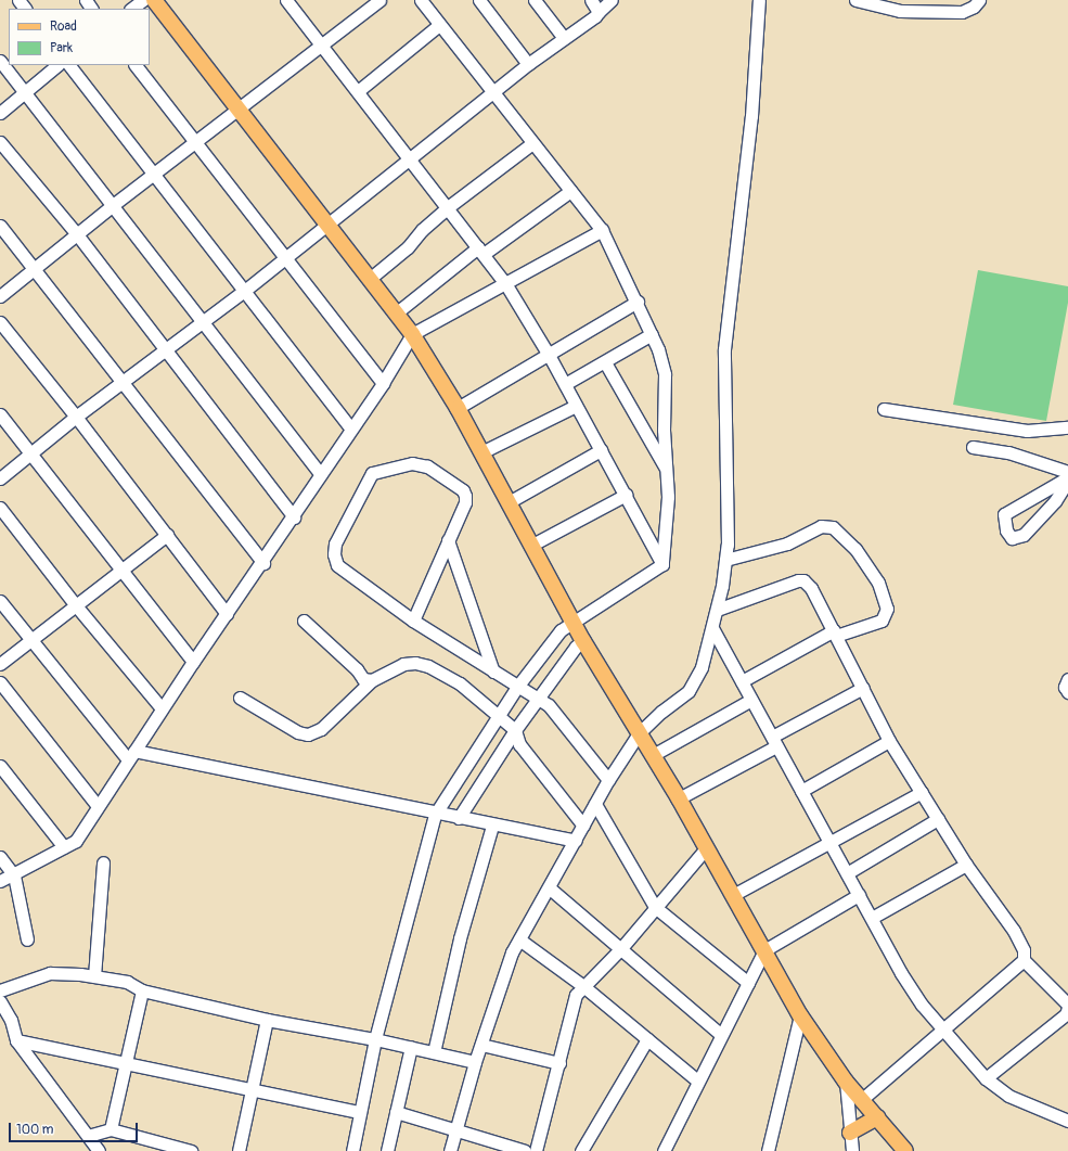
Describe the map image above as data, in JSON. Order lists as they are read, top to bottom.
{
  "legend": ["Road", "Park"],
  "scale_bar": "100 m"
}
